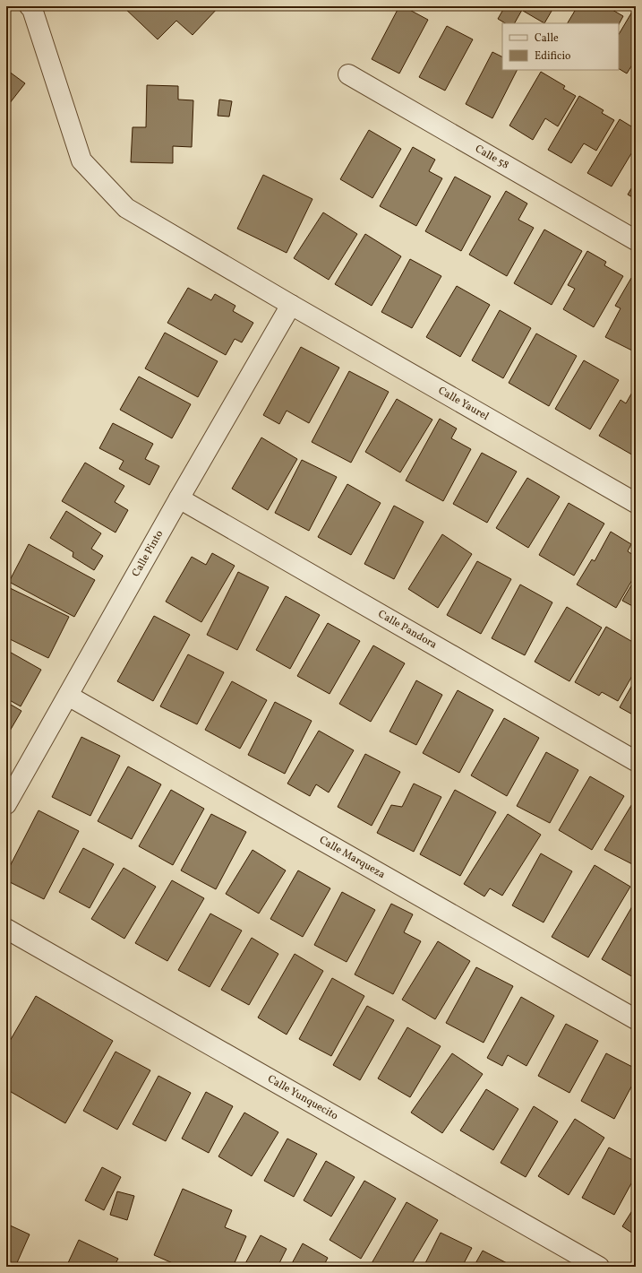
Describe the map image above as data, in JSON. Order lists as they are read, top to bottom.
{
  "streets": {
    "street": [
      "Calle 58",
      "Calle Yaurel",
      "Calle Pinto",
      "Calle Pandora",
      "Calle Marqueza",
      "Calle Yunquecito"
    ]
  },
  "crossings": [
    ["Calle Yaurel", "Calle Pinto"],
    ["Calle Pinto", "Calle Pandora"],
    ["Calle Pinto", "Calle Marqueza"]
  ],
  "legend": ["Calle", "Edificio"]
}
